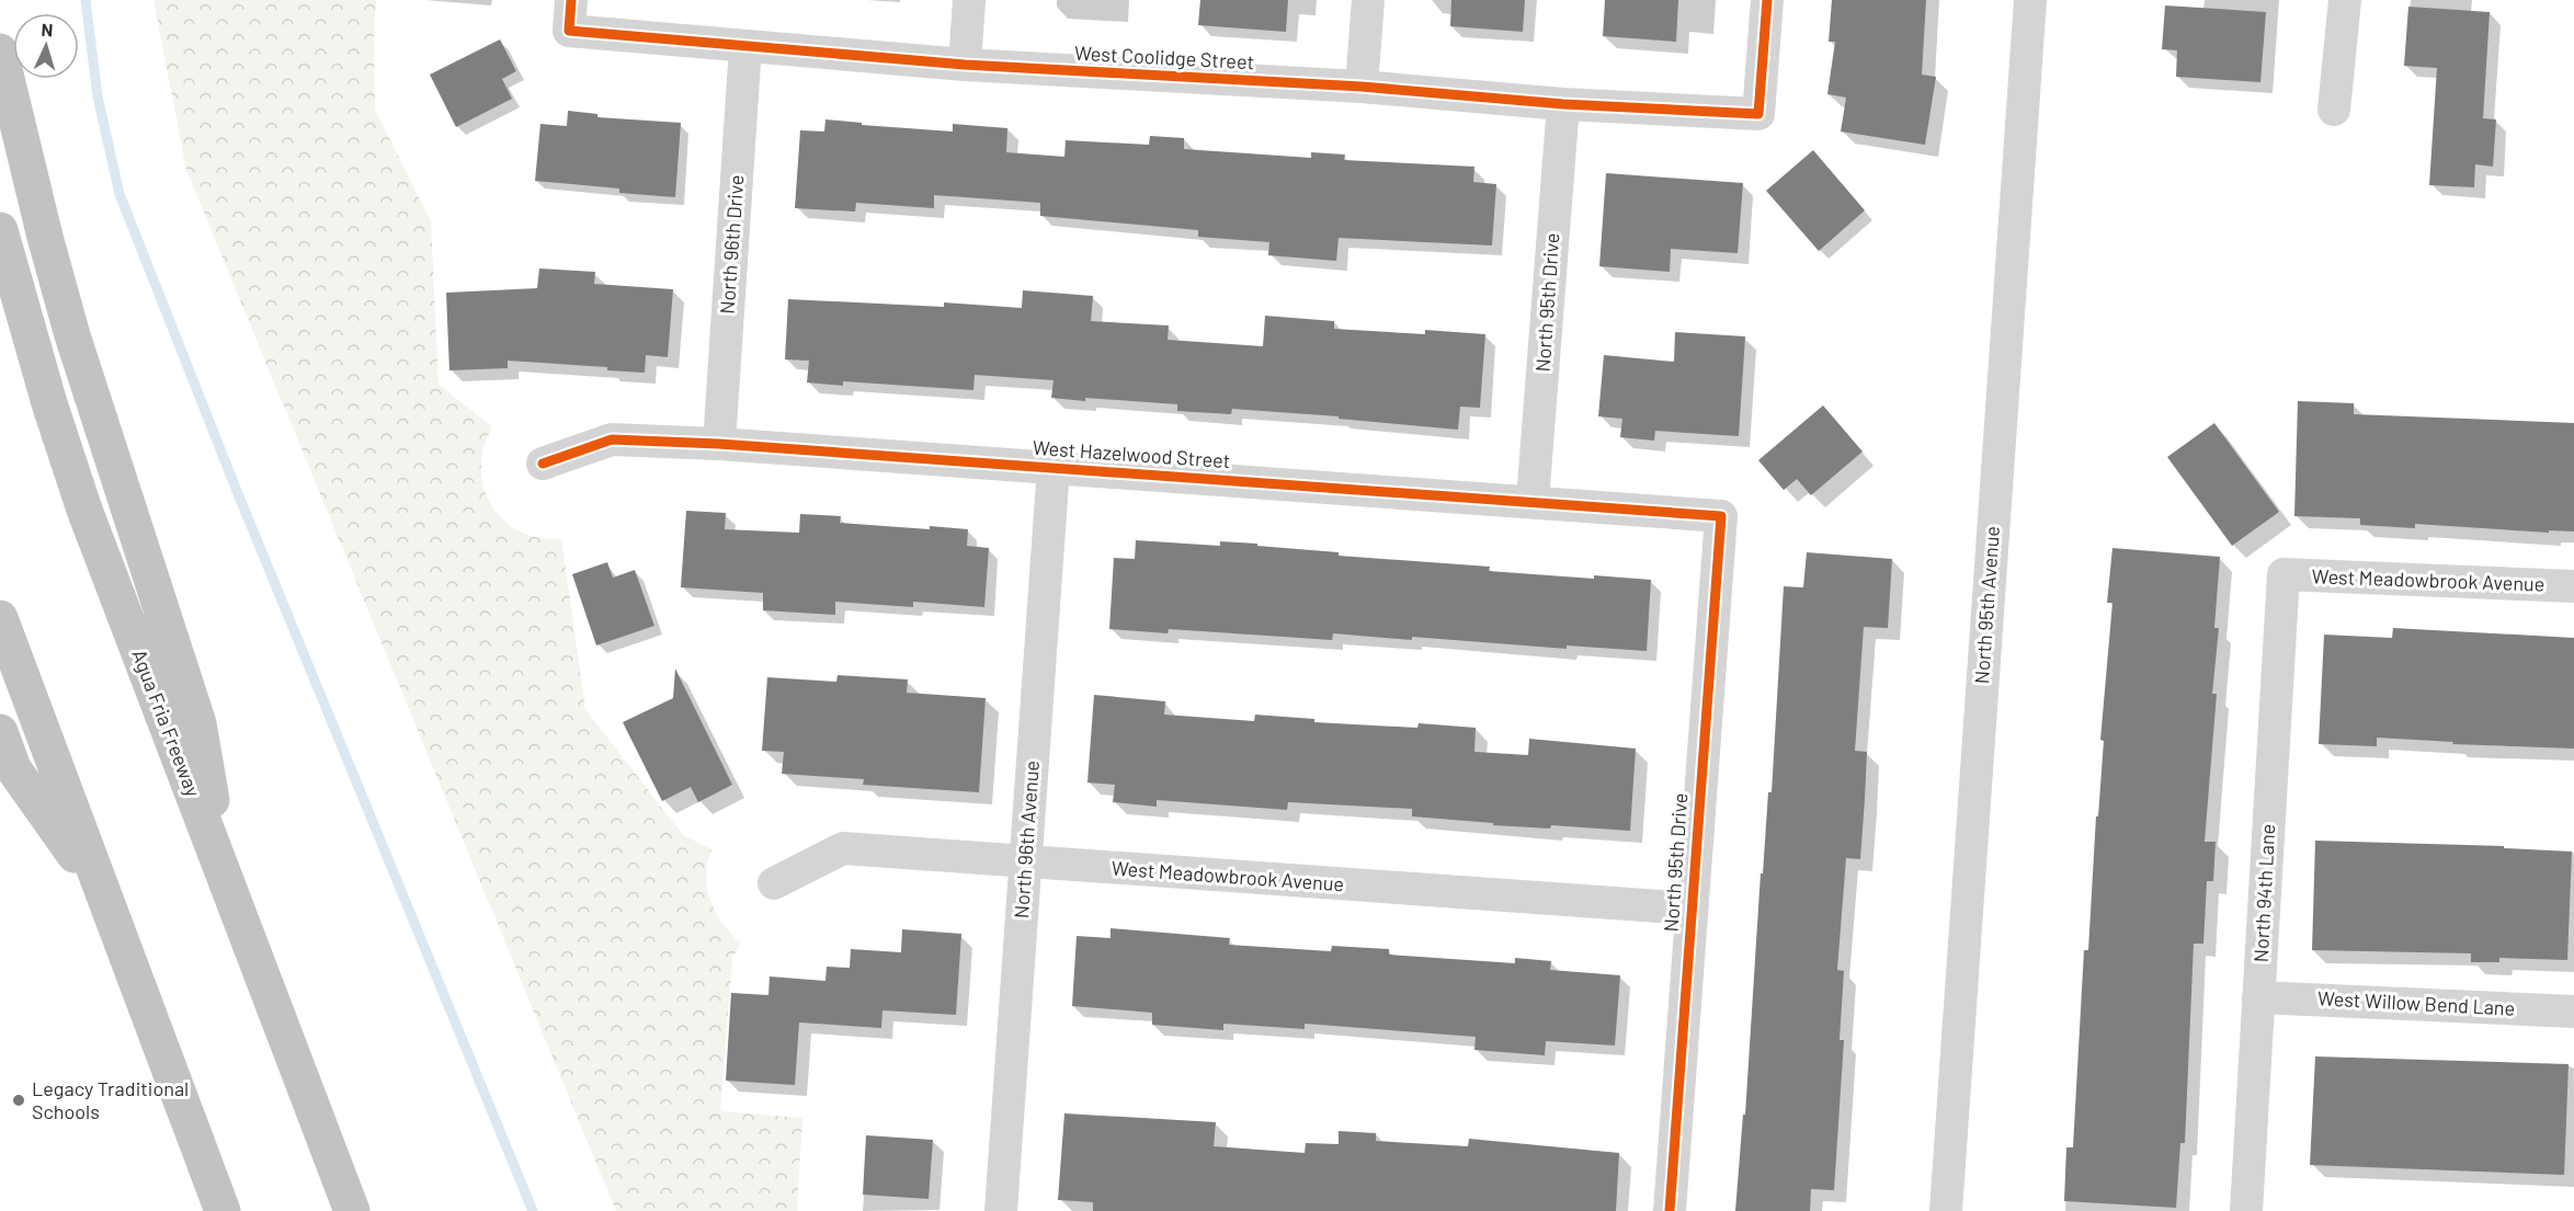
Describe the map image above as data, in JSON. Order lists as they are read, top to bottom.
{
  "streets": {
    "highway": ["Agua Fria Freeway"],
    "street": [
      "West Coolidge Street",
      "North 96th Drive",
      "North 95th Drive",
      "West Hazelwood Street",
      "West Meadowbrook Avenue",
      "North 95th Avenue",
      "North 96th Avenue",
      "North 94th Lane",
      "West Willow Bend Lane"
    ]
  },
  "crossings": [
    ["West Coolidge Street", "North 96th Drive"],
    ["West Coolidge Street", "North 95th Drive"],
    ["North 96th Drive", "West Hazelwood Street"],
    ["North 95th Drive", "West Hazelwood Street"],
    ["North 95th Drive", "West Meadowbrook Avenue"],
    ["West Hazelwood Street", "North 96th Avenue"],
    ["West Meadowbrook Avenue", "North 96th Avenue"],
    ["West Meadowbrook Avenue", "North 94th Lane"],
    ["North 94th Lane", "West Willow Bend Lane"]
  ],
  "places": ["Legacy Traditional Schools"],
  "north": "top"
}
